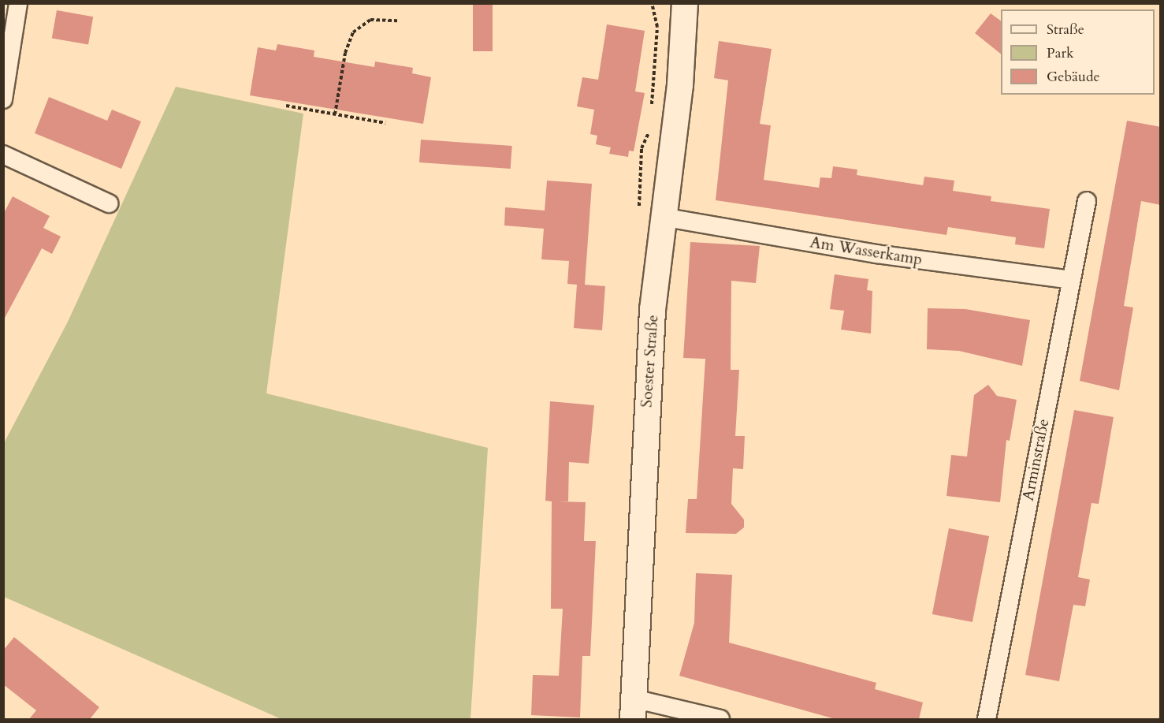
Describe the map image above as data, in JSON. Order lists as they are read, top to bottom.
{
  "streets": {
    "main road": ["Soester Straße"],
    "street": ["Am Wasserkamp", "Arminstraße"]
  },
  "crossings": [
    ["Am Wasserkamp", "Soester Straße"],
    ["Am Wasserkamp", "Arminstraße"]
  ],
  "legend": ["Straße", "Park", "Gebäude"]
}
